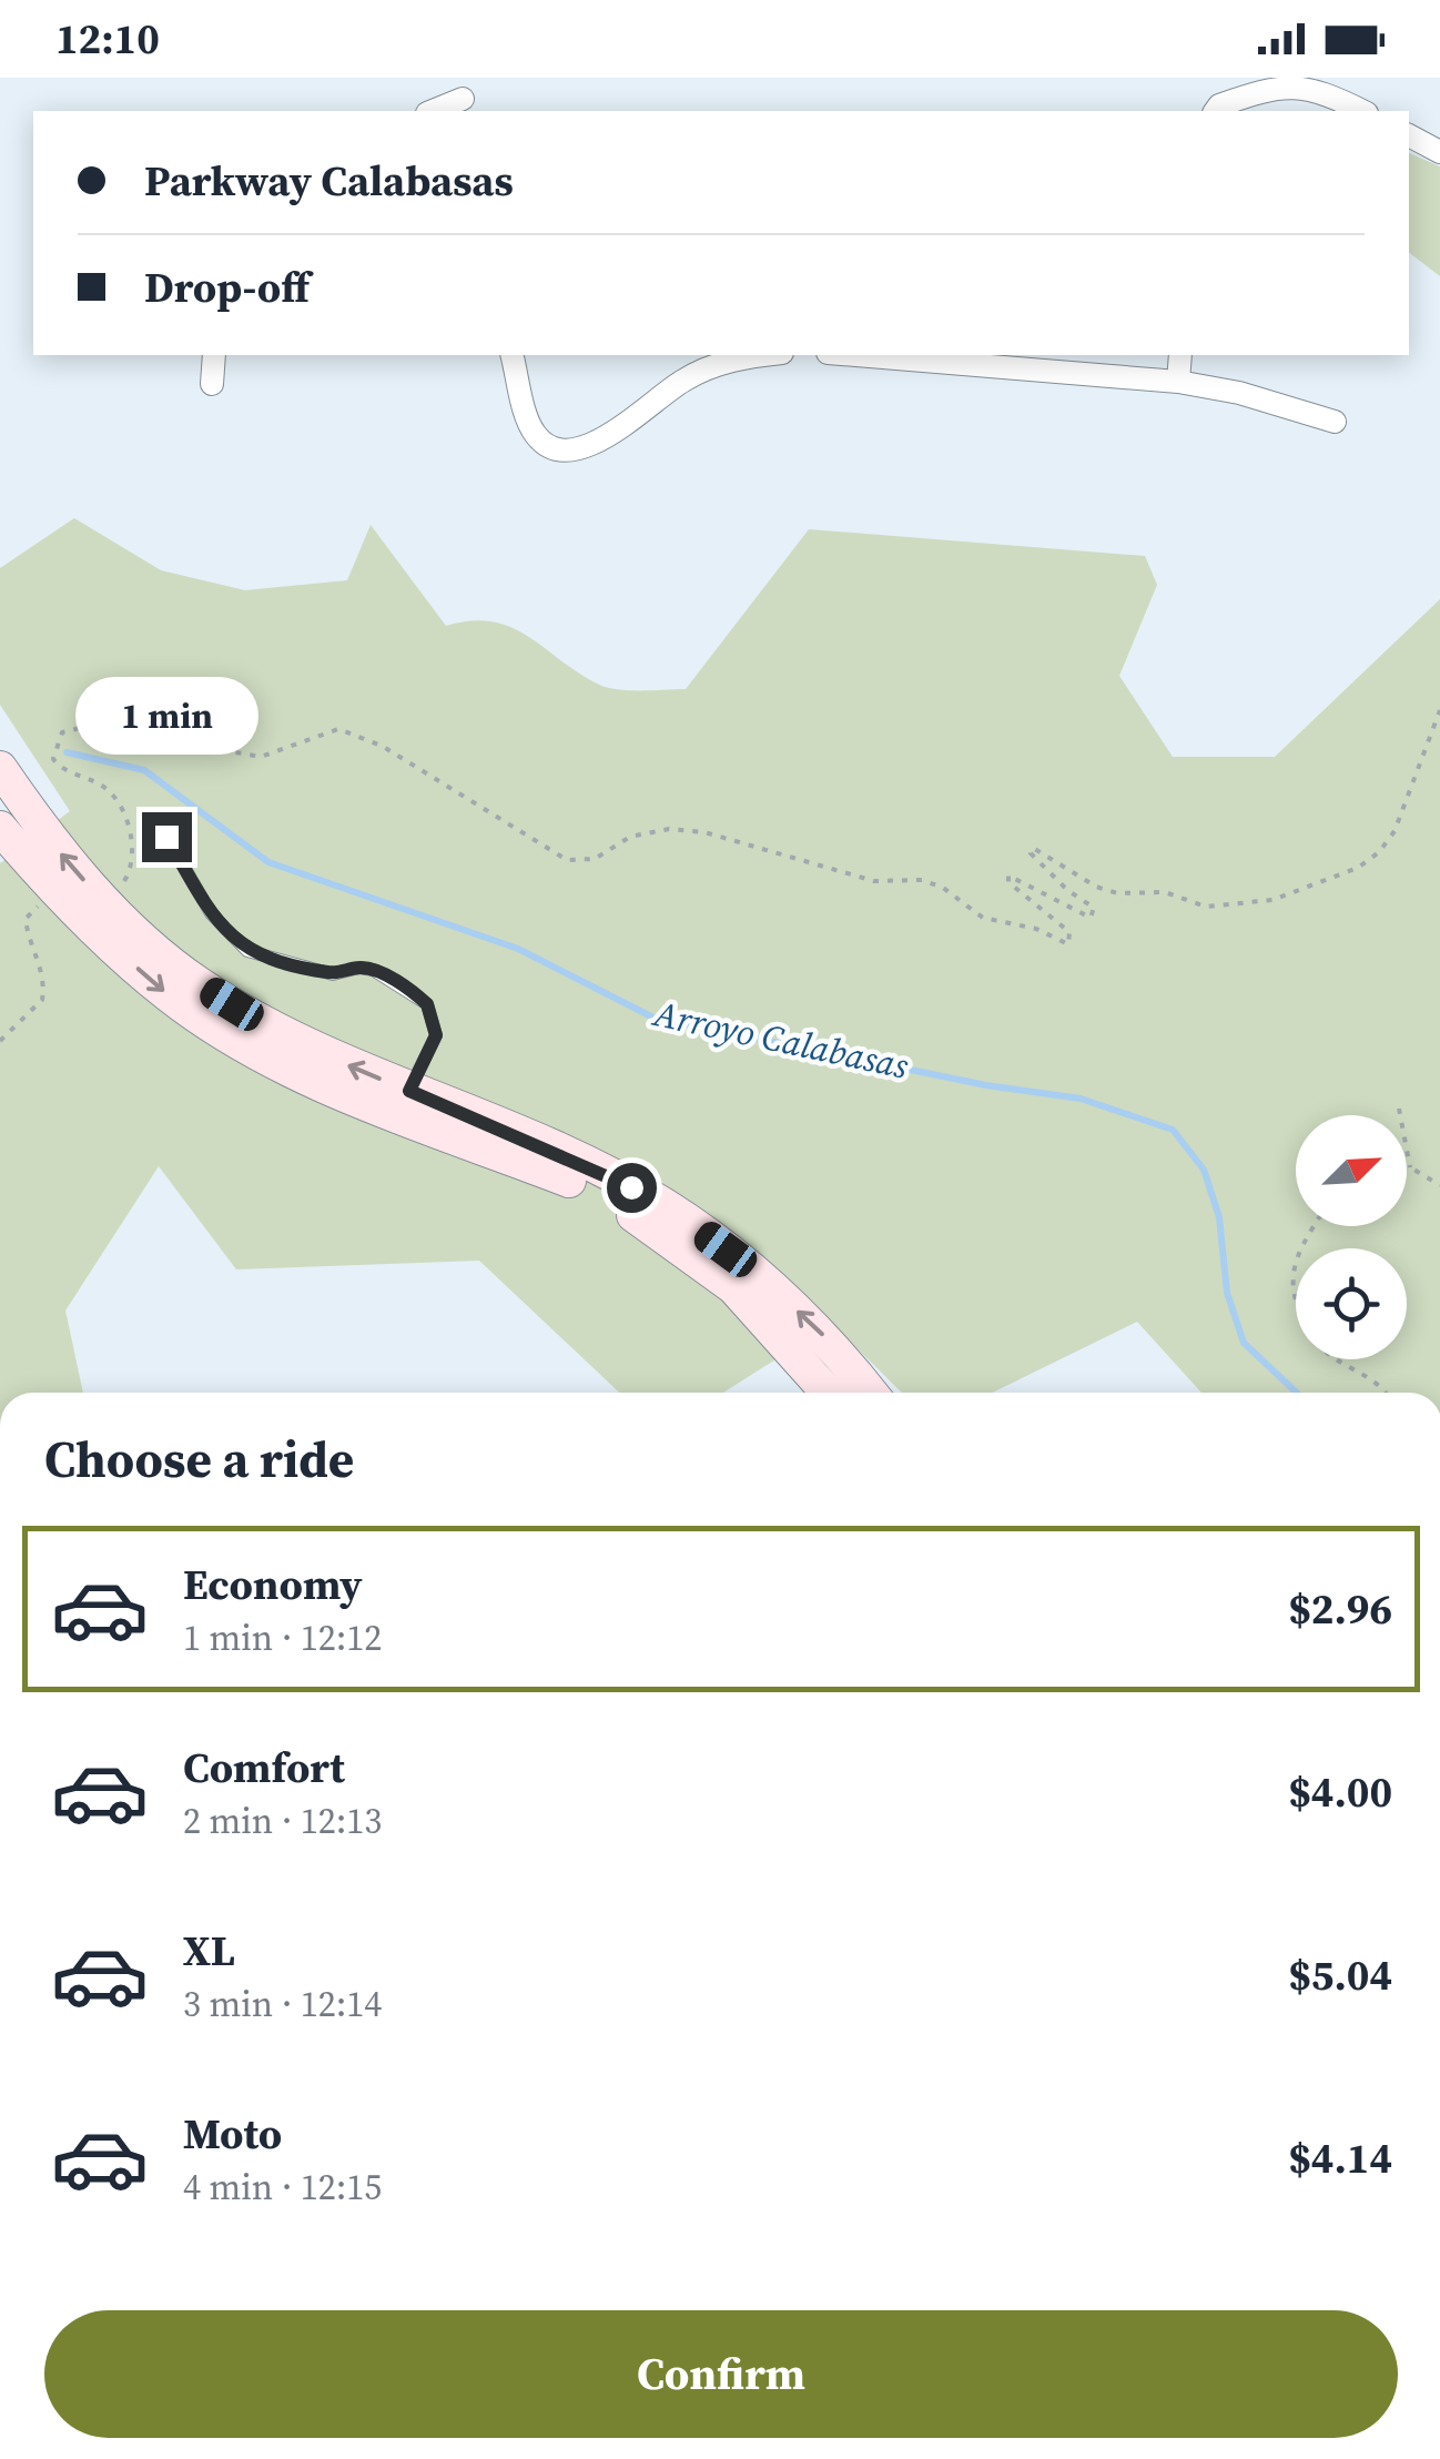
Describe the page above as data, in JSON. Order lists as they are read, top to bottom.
{
  "water": ["Arroyo Calabasas"],
  "north": "top right",
  "page": {
    "status": "12:10",
    "banner": ["Parkway Calabasas", "Drop-off"],
    "bubble": "1 min",
    "heading": "Choose a ride",
    "list": [
      {
        "name": "Economy",
        "note": "1 min · 12:12",
        "value": "$2.96"
      },
      {
        "name": "Comfort",
        "note": "2 min · 12:13",
        "value": "$4.00"
      },
      {
        "name": "XL",
        "note": "3 min · 12:14",
        "value": "$5.04"
      },
      {
        "name": "Moto",
        "note": "4 min · 12:15",
        "value": "$4.14"
      }
    ],
    "buttons": "Confirm"
  }
}
